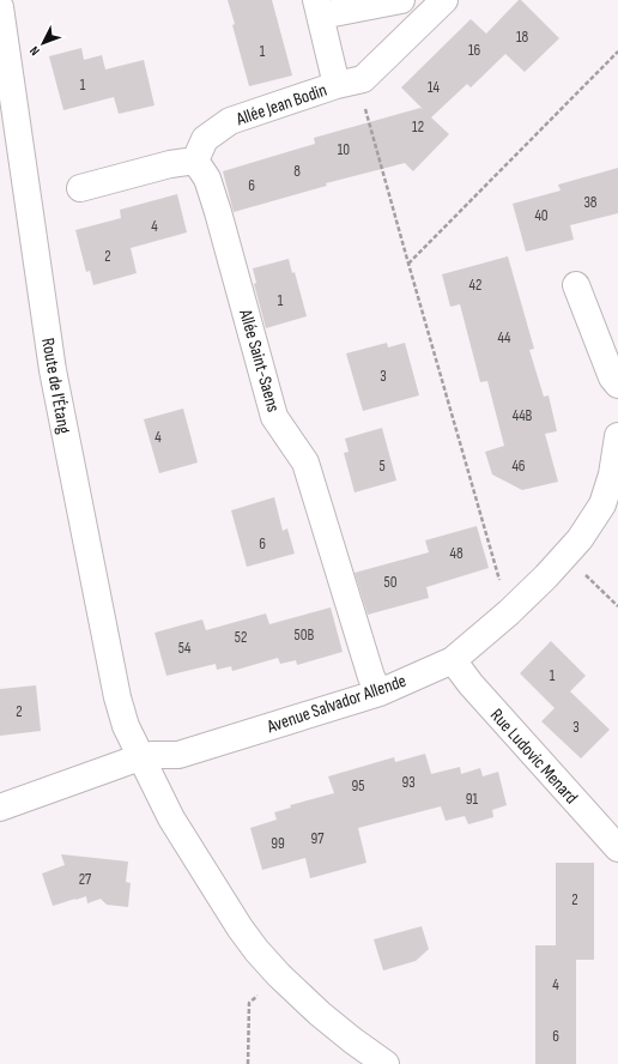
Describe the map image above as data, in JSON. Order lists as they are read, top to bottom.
{
  "streets": {
    "street": [
      "Allée Jean Bodin",
      "Allée Saint-Saens",
      "Route de l'Étang",
      "Avenue Salvador Allende",
      "Rue Ludovic Menard"
    ]
  },
  "crossings": [
    ["Allée Jean Bodin", "Allée Saint-Saens"],
    ["Allée Saint-Saens", "Avenue Salvador Allende"],
    ["Route de l'Étang", "Avenue Salvador Allende"],
    ["Avenue Salvador Allende", "Rue Ludovic Menard"]
  ],
  "house_numbers": [
    "18",
    "16",
    "1",
    "1",
    "14",
    "12",
    "10",
    "8",
    "6",
    "38",
    "40",
    "4",
    "2",
    "42",
    "1",
    "44",
    "3",
    "44B",
    "4",
    "5",
    "46",
    "6",
    "48",
    "50",
    "50B",
    "52",
    "54",
    "1",
    "2",
    "3",
    "93",
    "95",
    "91",
    "97",
    "99",
    "27",
    "2",
    "4",
    "6"
  ],
  "north": "bottom left"
}
